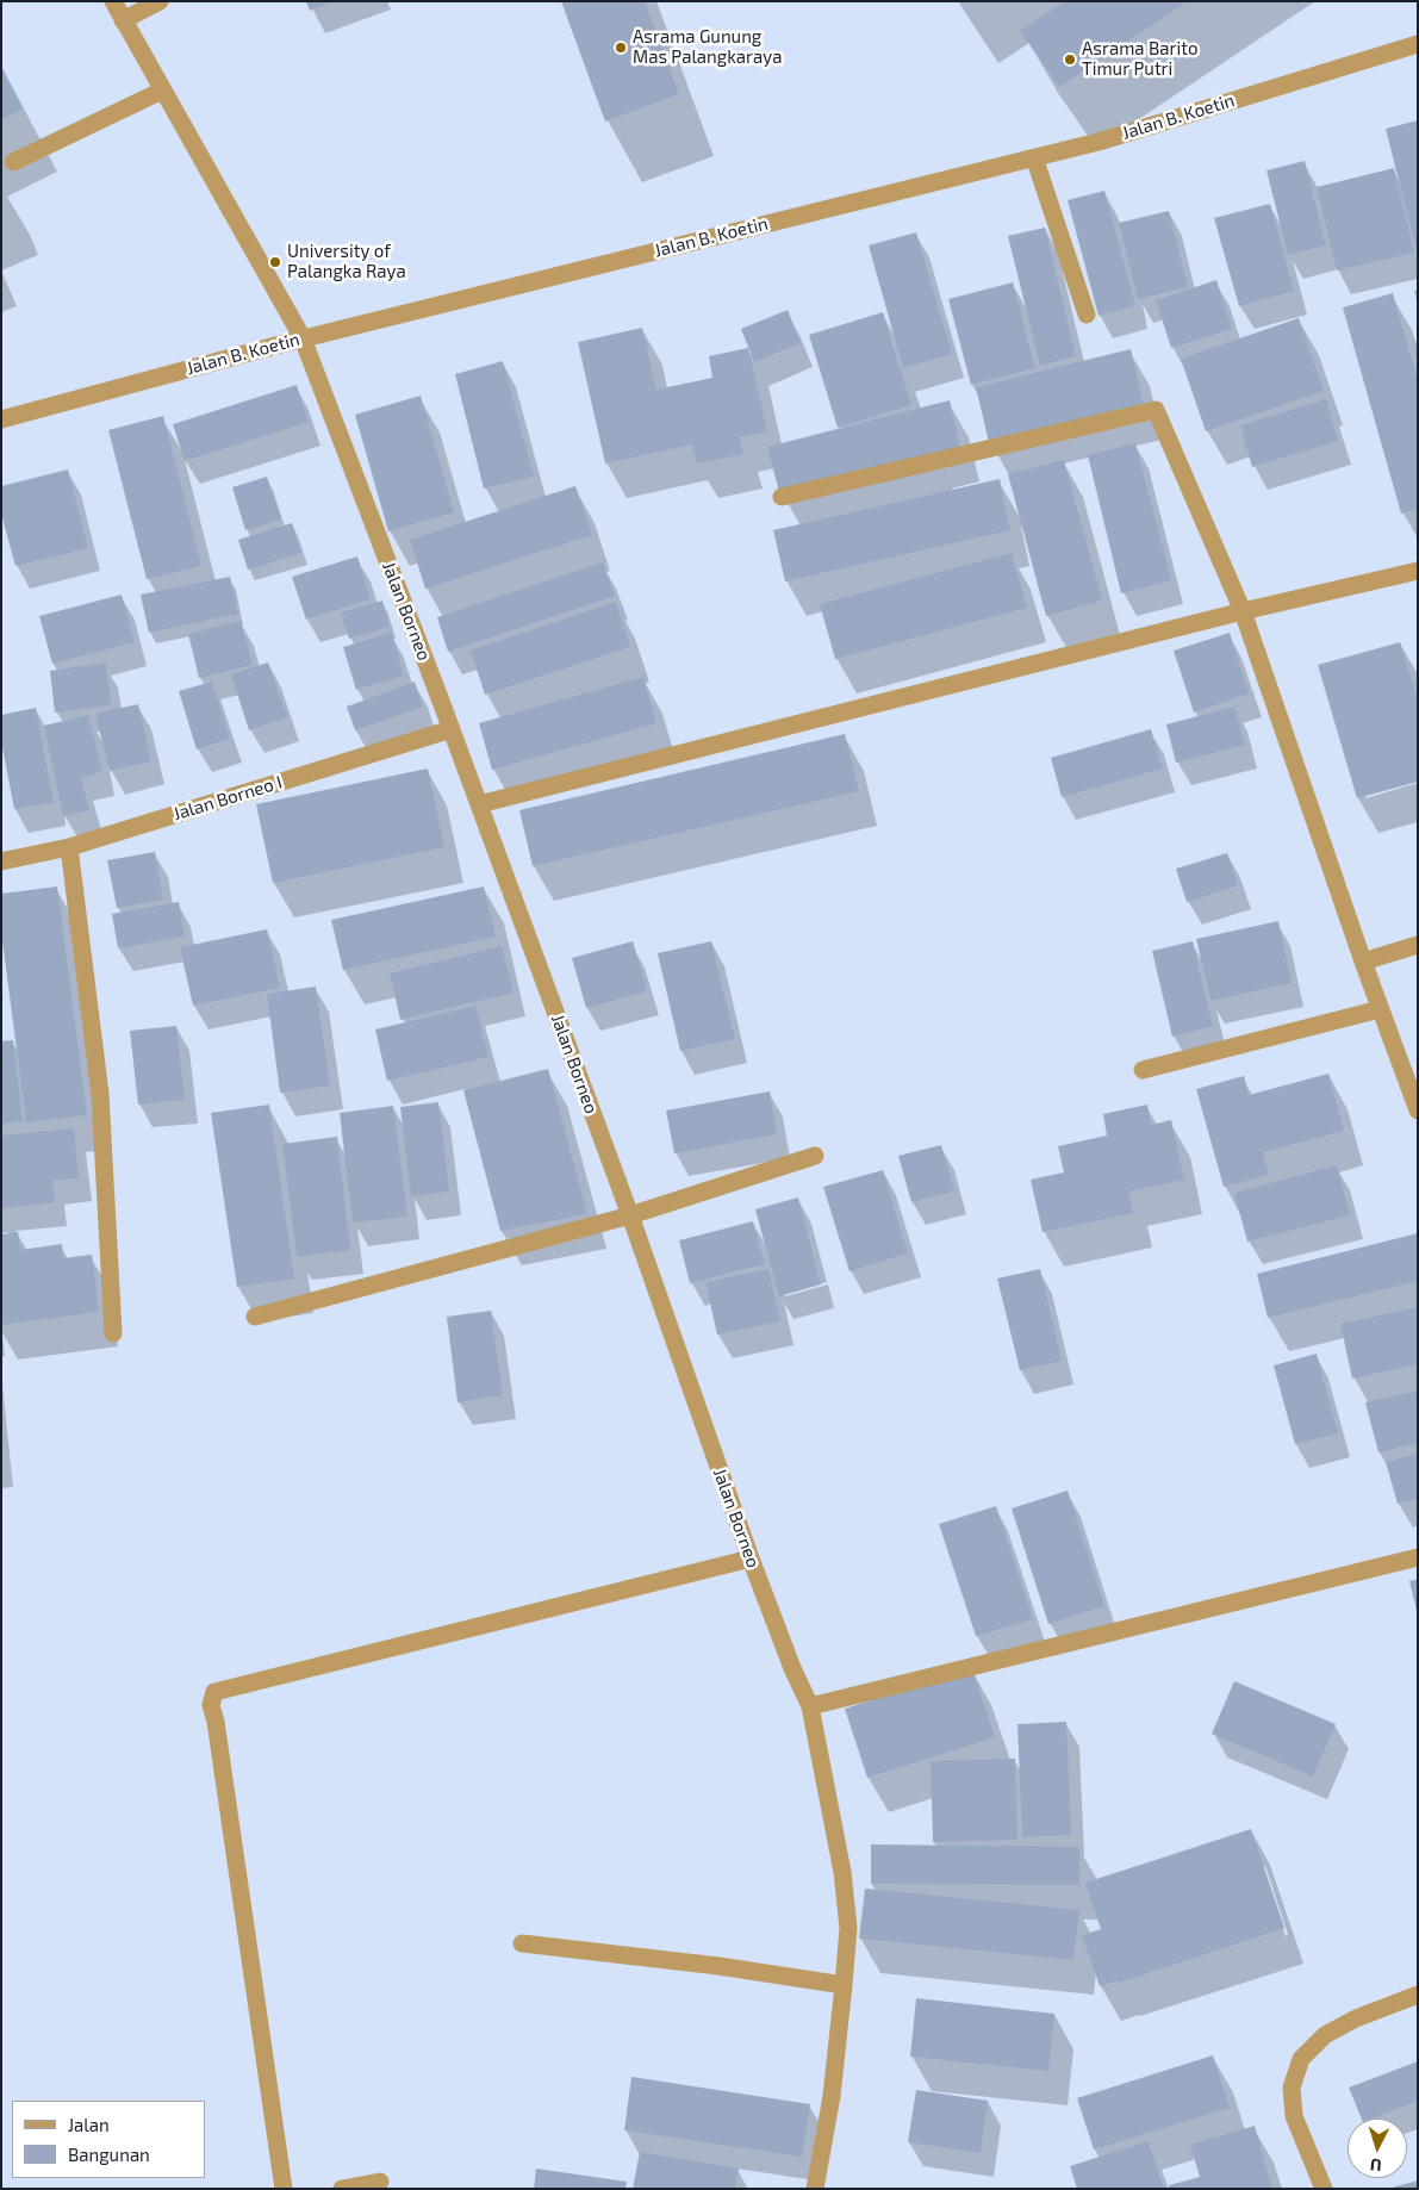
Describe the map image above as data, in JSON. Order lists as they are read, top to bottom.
{
  "streets": {
    "street": ["Jalan B. Koetin", "Jalan Borneo", "Jalan Borneo I"]
  },
  "crossings": [
    ["Jalan B. Koetin", "Jalan Borneo"],
    ["Jalan Borneo", "Jalan Borneo I"]
  ],
  "places": ["Asrama Gunung Mas Palangkaraya", "Asrama Barito Timur Putri", "University of Palangka Raya"],
  "legend": ["Jalan", "Bangunan"],
  "north": "bottom"
}
